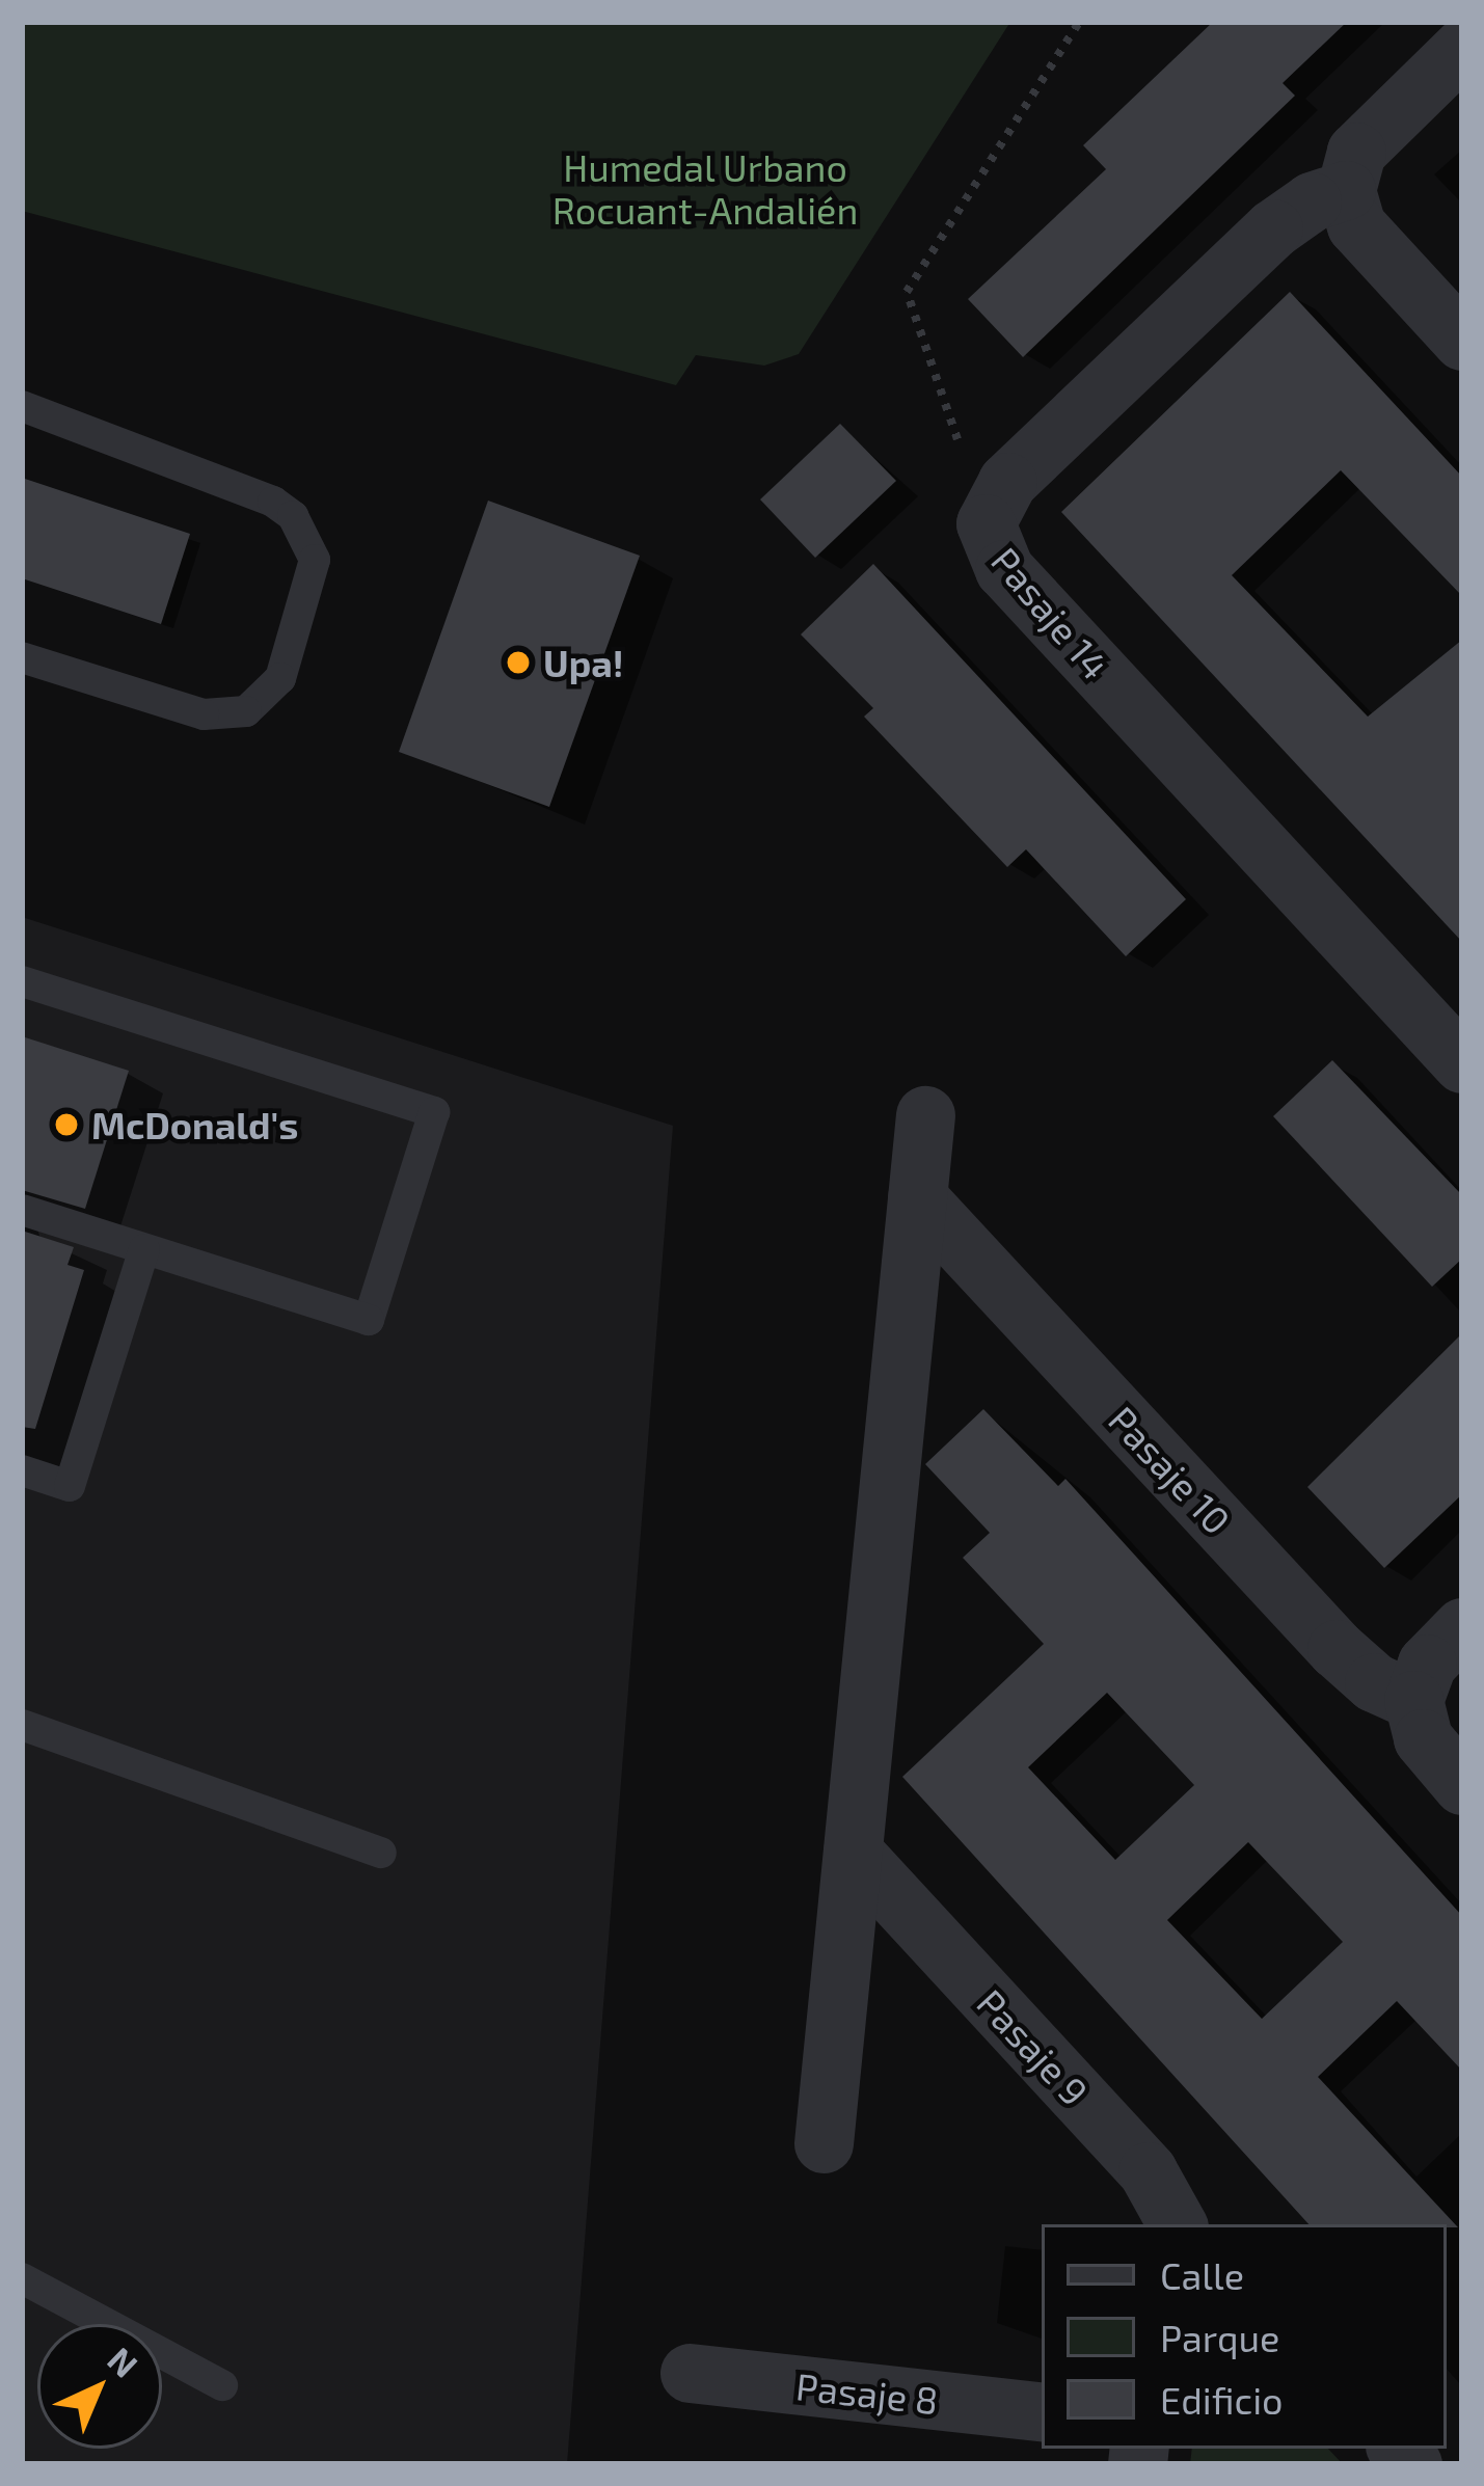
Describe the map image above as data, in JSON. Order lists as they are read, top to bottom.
{
  "streets": {
    "street": [
      "Pasaje 14",
      "Pasaje 10",
      "Pasaje 9",
      "Pasaje 8"
    ]
  },
  "parks": ["Humedal Urbano Rocuant-Andalién"],
  "places": ["Upa!", "McDonald's"],
  "legend": ["Calle", "Parque", "Edificio"],
  "north": "top right"
}
